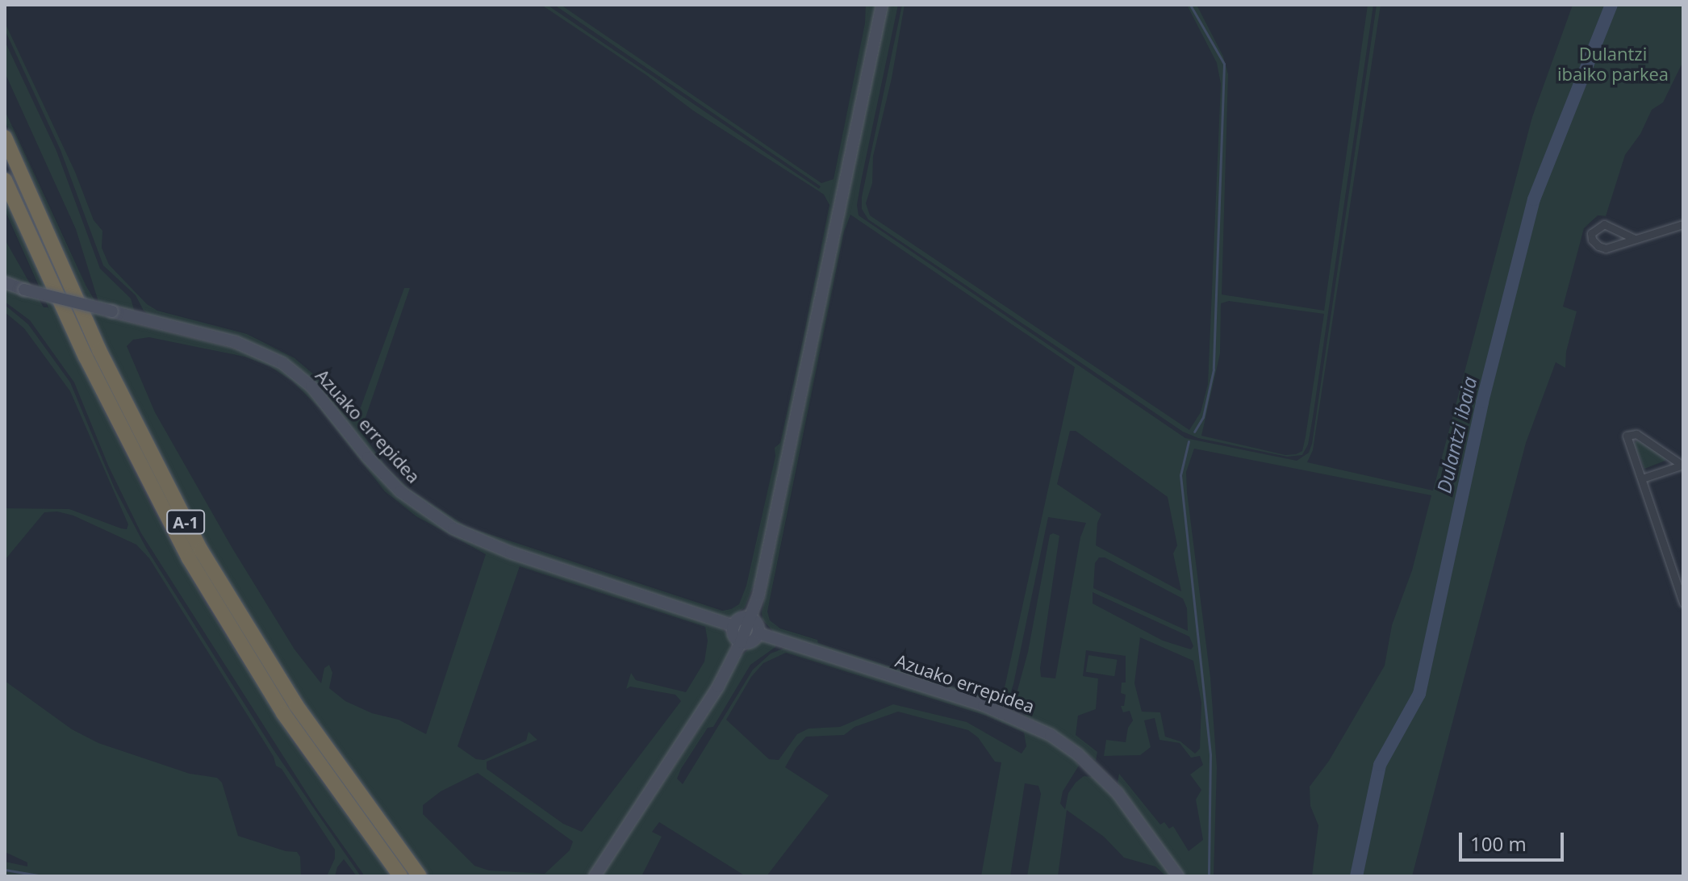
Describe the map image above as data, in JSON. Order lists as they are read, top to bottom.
{
  "streets": {
    "highway": ["A-1"],
    "street": ["Azuako errepidea"]
  },
  "water": ["Dulantzi ibaia"],
  "parks": ["Dulantzi ibaiko parkea"],
  "scale_bar": "100 m"
}
